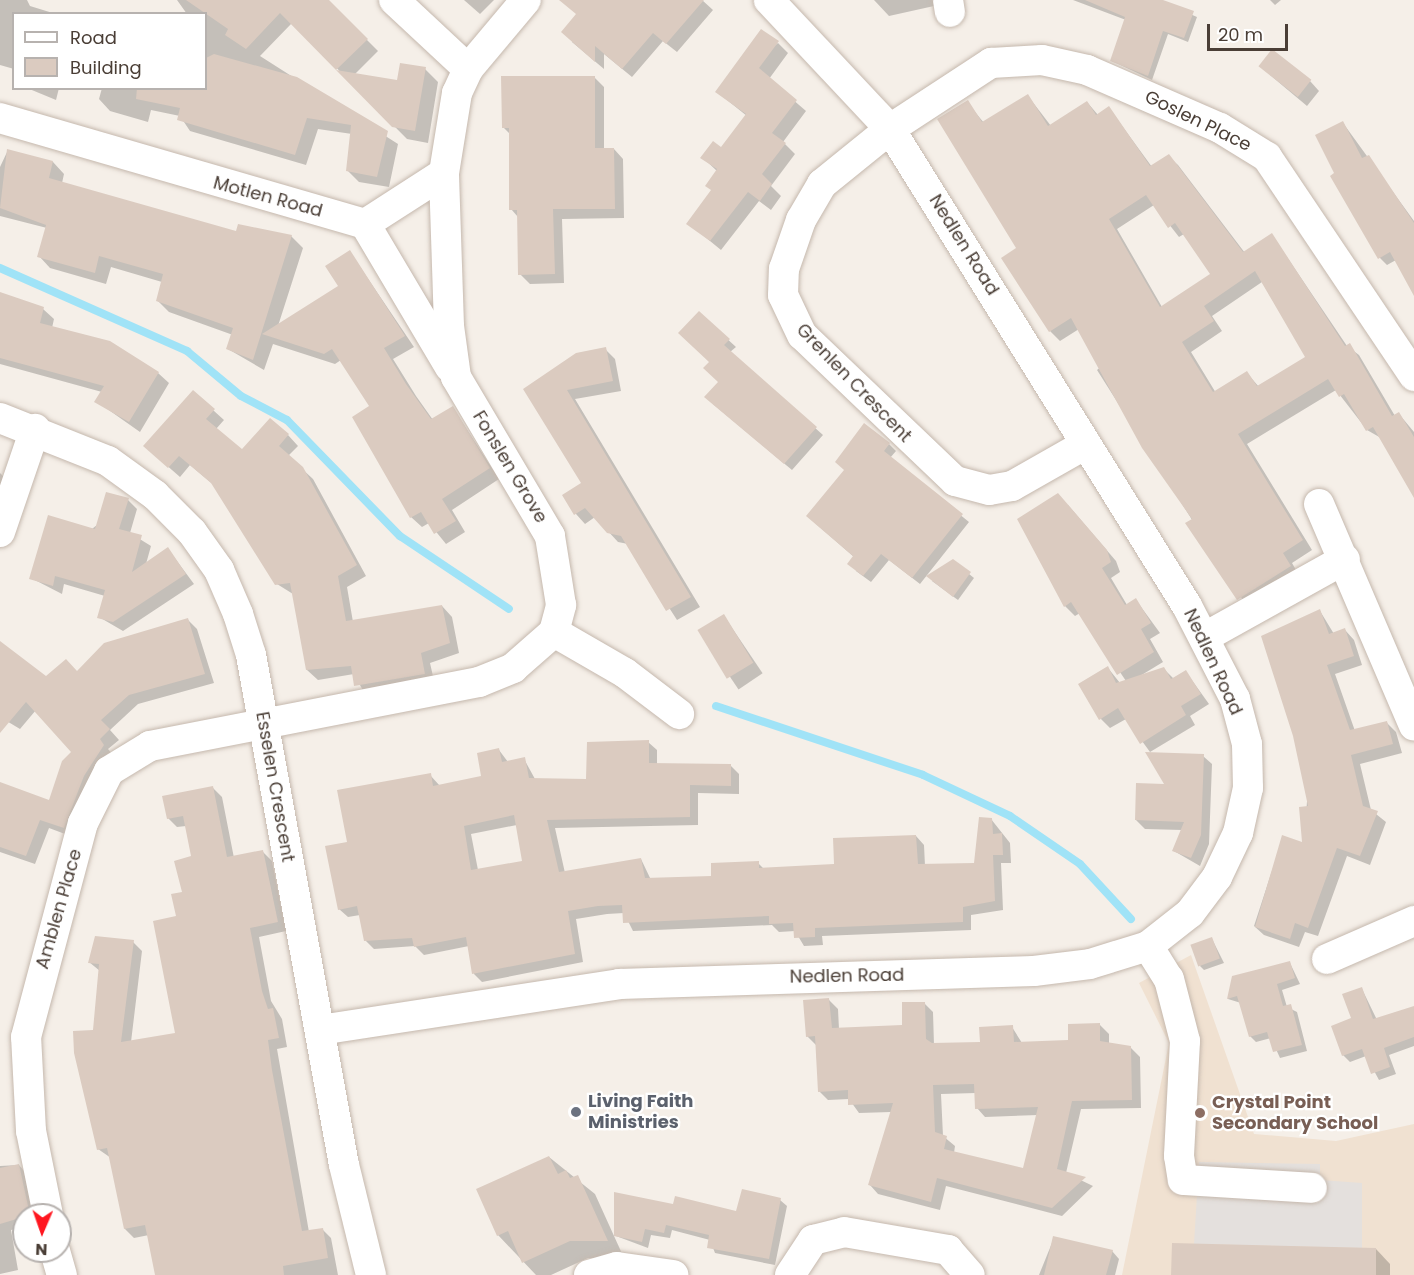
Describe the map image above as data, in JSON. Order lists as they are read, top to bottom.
{
  "streets": {
    "street": [
      "Goslen Place",
      "Motlen Road",
      "Nedlen Road",
      "Grenlen Crescent",
      "Fonslen Grove",
      "Esselen Crescent",
      "Amblen Place"
    ]
  },
  "crossings": [
    ["Goslen Place", "Nedlen Road"],
    ["Goslen Place", "Grenlen Crescent"],
    ["Nedlen Road", "Grenlen Crescent"],
    ["Nedlen Road", "Esselen Crescent"],
    ["Esselen Crescent", "Amblen Place"]
  ],
  "places": ["Living Faith Ministries", "Crystal Point Secondary School"],
  "legend": ["Road", "Building"],
  "scale_bar": "20 m",
  "north": "bottom"
}
